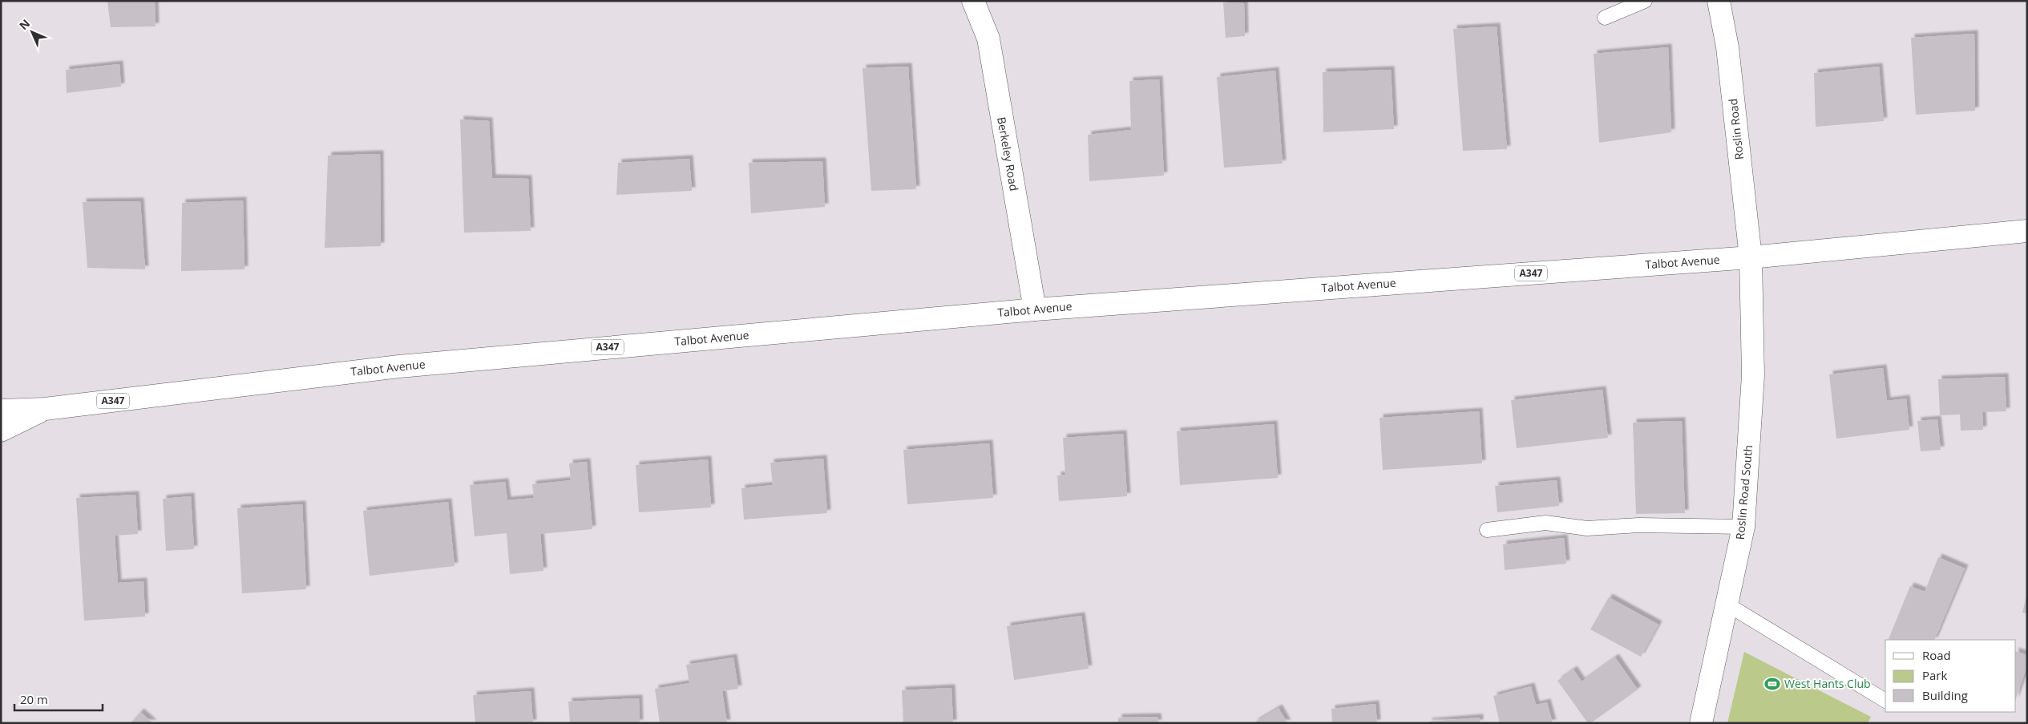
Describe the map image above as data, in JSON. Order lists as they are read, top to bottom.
{
  "streets": {
    "main road": [
      "Roslin Road",
      "Berkeley Road",
      "Talbot Avenue",
      "A347",
      "Roslin Road South"
    ]
  },
  "crossings": [
    ["Roslin Road", "Talbot Avenue"],
    ["Roslin Road", "Roslin Road South"],
    ["Berkeley Road", "Talbot Avenue"],
    ["Talbot Avenue", "Roslin Road South"]
  ],
  "places": {
    "sports": ["West Hants Club"]
  },
  "legend": ["Road", "Park", "Building"],
  "scale_bar": "20 m",
  "north": "top left"
}
